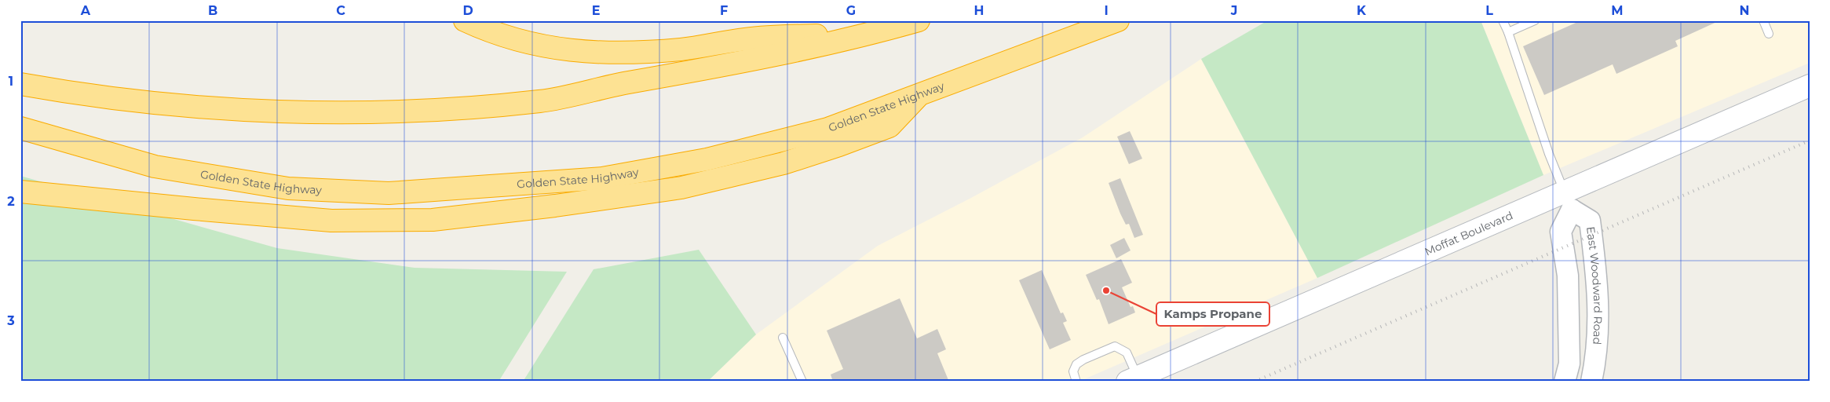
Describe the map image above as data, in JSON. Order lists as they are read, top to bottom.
{
  "streets": {
    "highway": ["Golden State Highway"],
    "main road": ["Moffat Boulevard"],
    "street": ["East Woodward Road"]
  },
  "crossings": [
    ["Moffat Boulevard", "East Woodward Road"]
  ],
  "places": ["Kamps Propane"],
  "grid": {
    "columns": [
      "A",
      "B",
      "C",
      "D",
      "E",
      "F",
      "G",
      "H",
      "I",
      "J",
      "K",
      "L",
      "M",
      "N"
    ],
    "rows": ["1", "2", "3"]
  }
}
